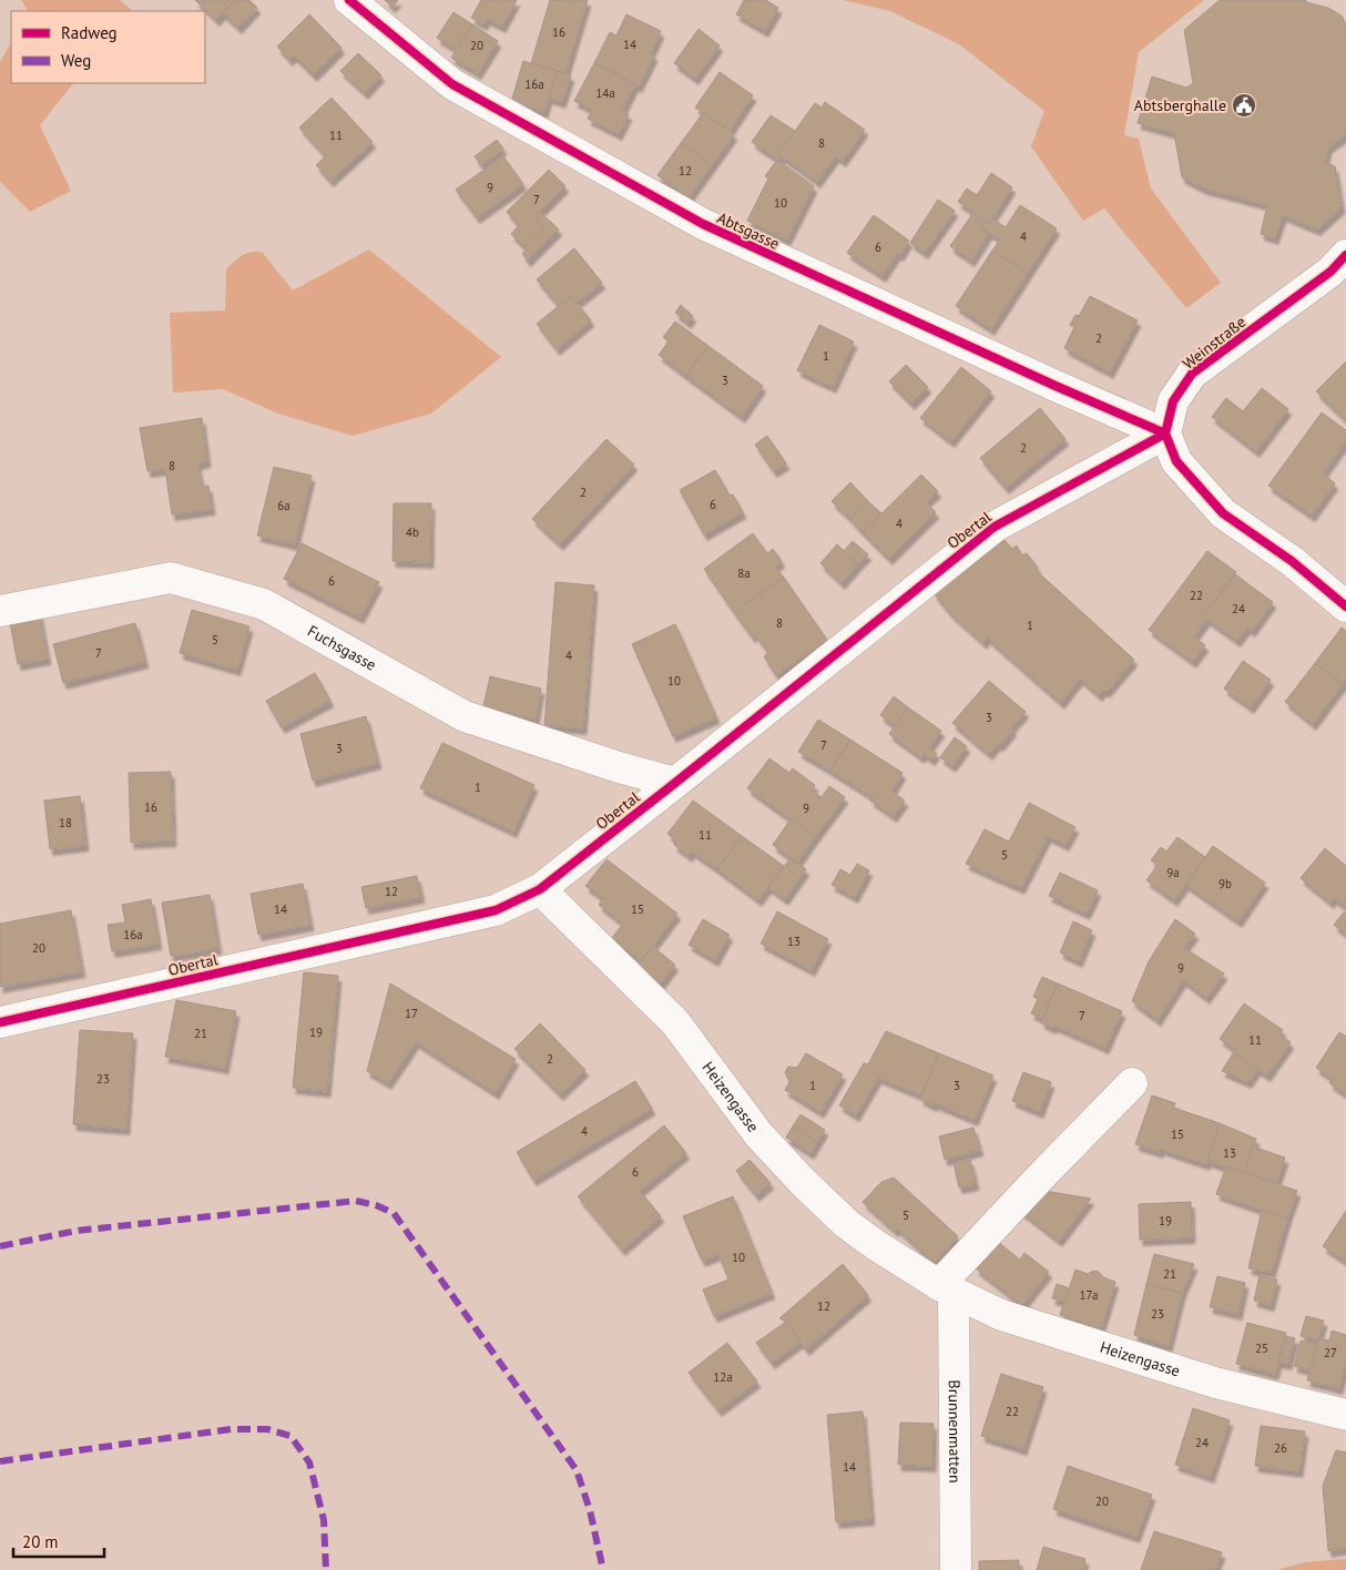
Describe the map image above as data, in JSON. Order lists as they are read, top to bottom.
{
  "streets": {
    "street": [
      "Abtsgasse",
      "Weinstraße",
      "Obertal",
      "Fuchsgasse",
      "Heizengasse",
      "Brunnenmatten"
    ]
  },
  "crossings": [
    ["Abtsgasse", "Weinstraße"],
    ["Abtsgasse", "Obertal"],
    ["Weinstraße", "Obertal"],
    ["Obertal", "Fuchsgasse"],
    ["Obertal", "Heizengasse"],
    ["Heizengasse", "Brunnenmatten"]
  ],
  "places": {
    "public building": ["Abtsberghalle"]
  },
  "house_numbers": [
    "16",
    "14",
    "20",
    "16a",
    "14a",
    "11",
    "8",
    "12",
    "9",
    "7",
    "10",
    "4",
    "6",
    "2",
    "1",
    "3",
    "2",
    "8",
    "2",
    "6",
    "6a",
    "4",
    "4b",
    "8a",
    "6",
    "22",
    "24",
    "8",
    "1",
    "5",
    "7",
    "4",
    "10",
    "3",
    "7",
    "3",
    "1",
    "16",
    "9",
    "18",
    "11",
    "5",
    "9a",
    "9b",
    "12",
    "14",
    "15",
    "16a",
    "13",
    "20",
    "9",
    "17",
    "7",
    "19",
    "21",
    "11",
    "2",
    "23",
    "1",
    "3",
    "4",
    "15",
    "13",
    "6",
    "5",
    "19",
    "10",
    "21",
    "17a",
    "12",
    "23",
    "25",
    "27",
    "12a",
    "22",
    "24",
    "26",
    "14",
    "20"
  ],
  "legend": ["Radweg", "Weg"],
  "scale_bar": "20 m"
}
